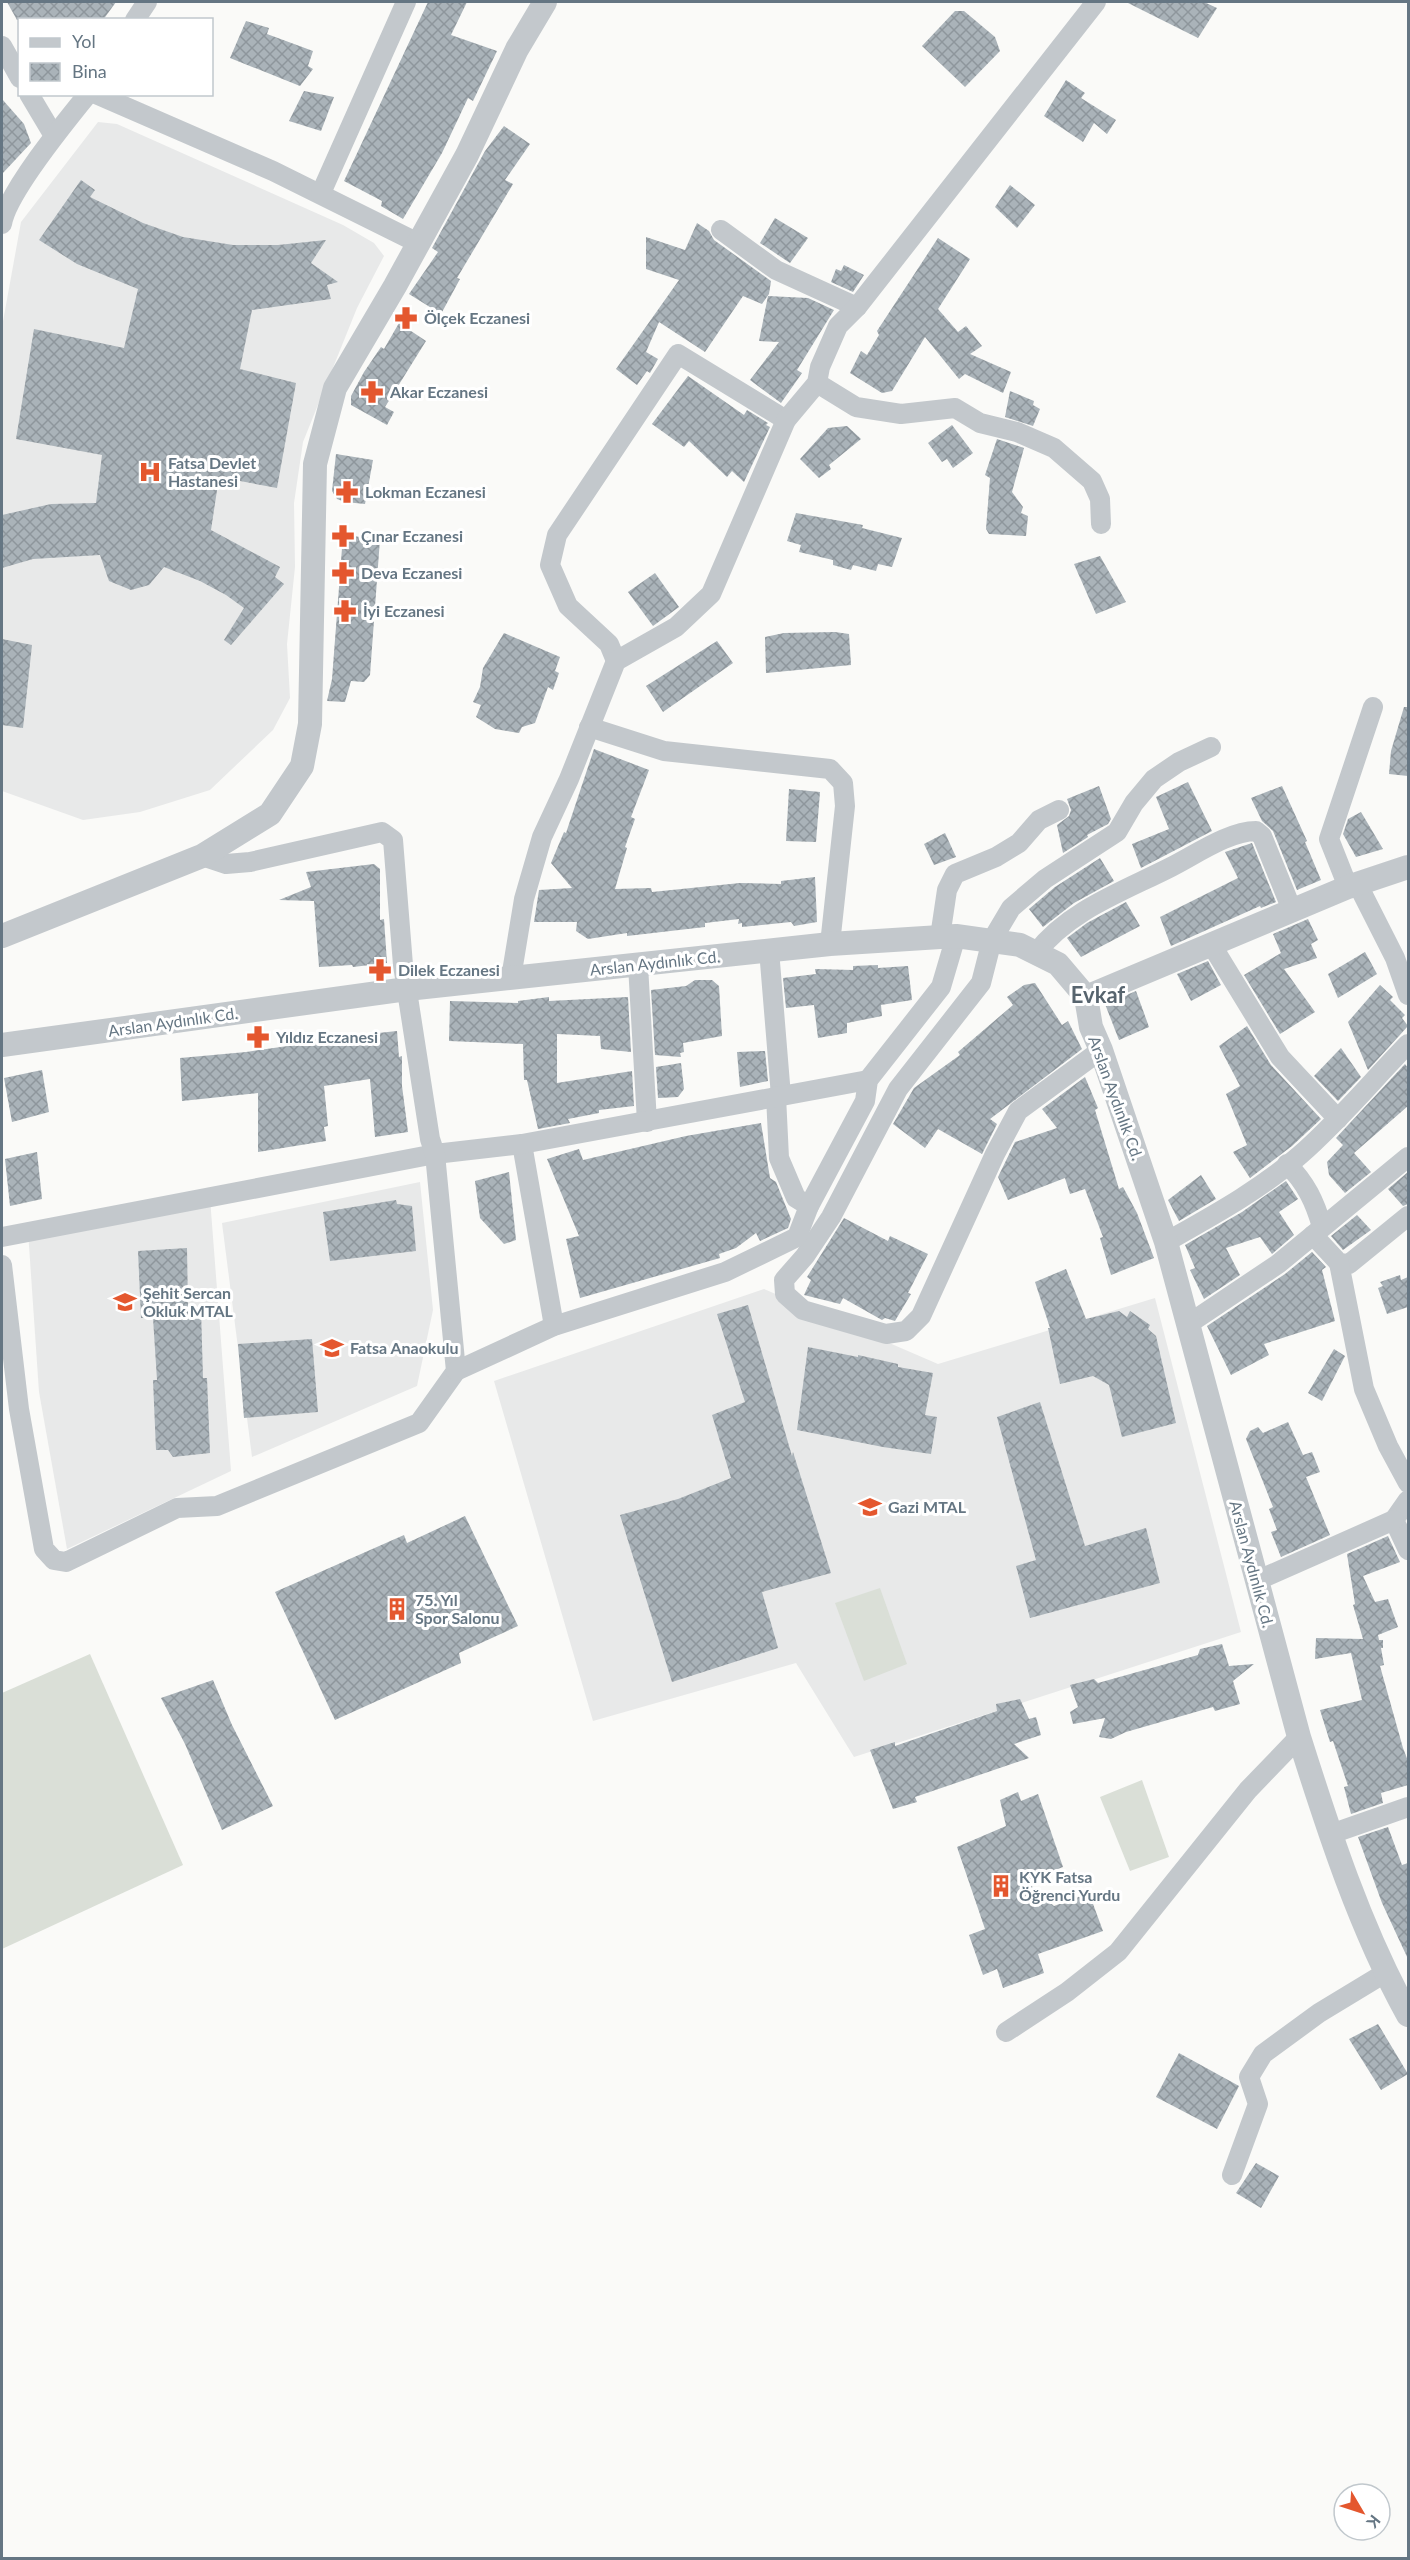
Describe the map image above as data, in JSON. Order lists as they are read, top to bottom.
{
  "streets": {
    "street": ["Arslan Aydınlık Cd."]
  },
  "districts": ["Evkaf"],
  "places": {
    "pharmacy": [
      "Ölçek Eczanesi",
      "Akar Eczanesi",
      "Lokman Eczanesi",
      "Çınar Eczanesi",
      "Deva Eczanesi",
      "İyi Eczanesi",
      "Dilek Eczanesi",
      "Yıldız Eczanesi"
    ],
    "hospital": ["Fatsa Devlet Hastanesi"],
    "school or university": ["Şehit Sercan Okluk MTAL", "Fatsa Anaokulu", "Gazi MTAL"],
    "building": ["75. Yıl Spor Salonu", "KYK Fatsa Öğrenci Yurdu"]
  },
  "legend": ["Yol", "Bina"],
  "north": "bottom right"
}
